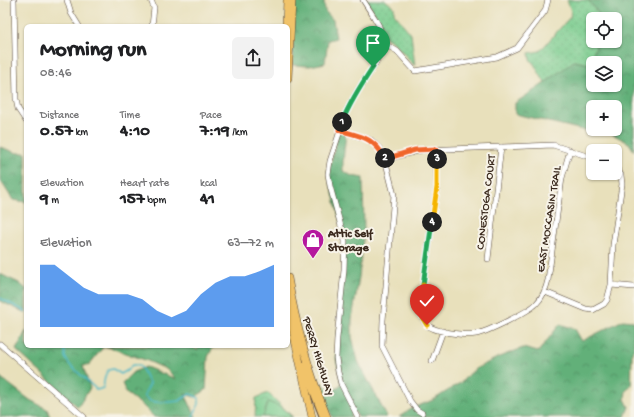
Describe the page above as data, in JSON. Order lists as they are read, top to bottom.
{
  "streets": {
    "highway": ["PERRY HIGHWAY"],
    "street": ["CONESTOGA COURT", "EAST MOCCASIN TRAIL"]
  },
  "places": {
    "shop": ["Attic Self Storage"]
  },
  "page": {
    "map_buttons": ["+", "−"],
    "heading": ["Morning run", "08:46"],
    "stats": [
      ["Distance", "0.57 km"],
      ["Time", "4:10"],
      ["Pace", "7:19 /km"],
      ["Elevation", "9 m"],
      ["Heart rate", "157 bpm"],
      ["kcal", "41"]
    ],
    "pins": [
      "1",
      "2",
      "3",
      "4"
    ],
    "chart": ["Elevation", "63–72 m"]
  }
}
